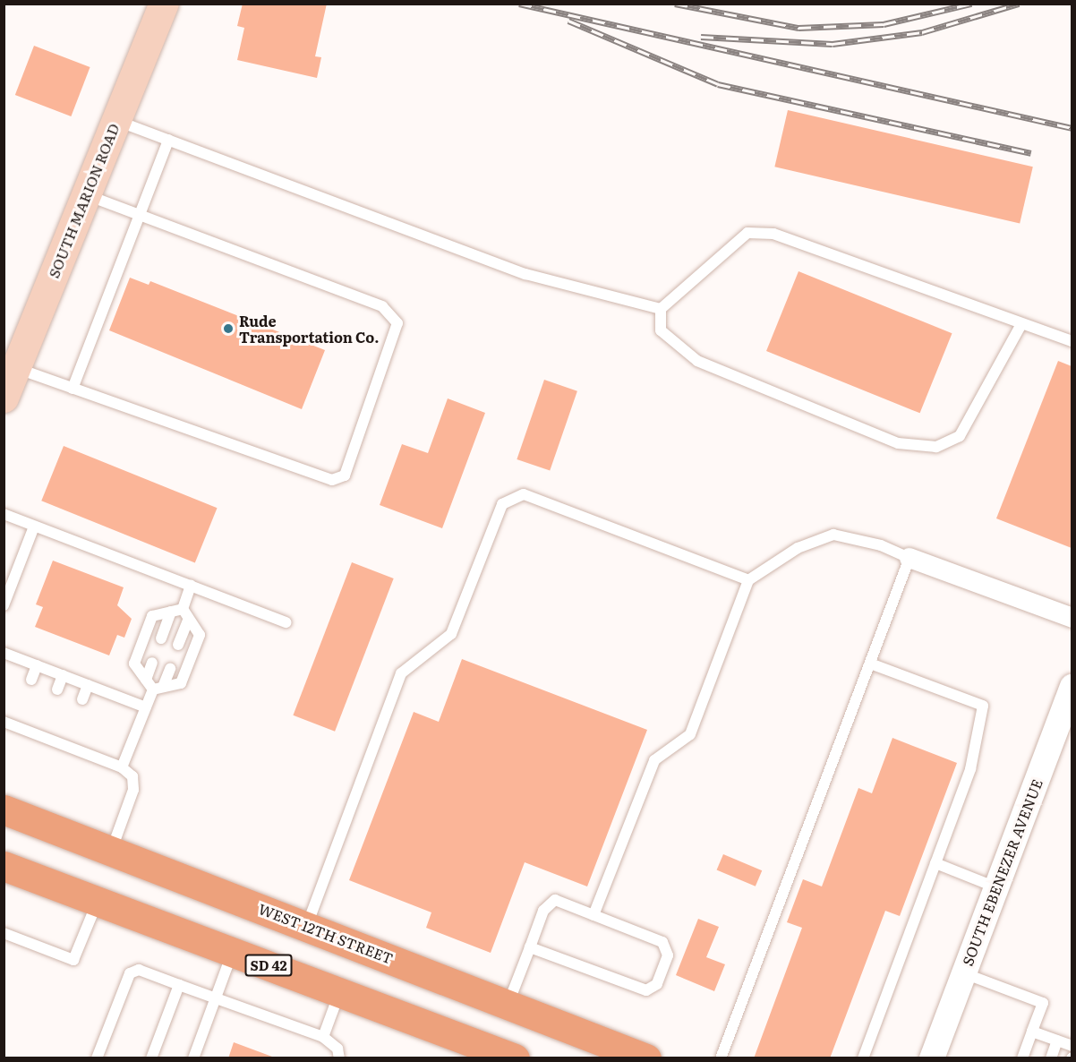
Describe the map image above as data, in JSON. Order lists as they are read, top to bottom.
{
  "streets": {
    "main road": ["SOUTH MARION ROAD", "WEST 12TH STREET", "SD 42"],
    "street": ["SOUTH EBENEZER AVENUE"]
  },
  "places": ["Rude Transportation Co."]
}
